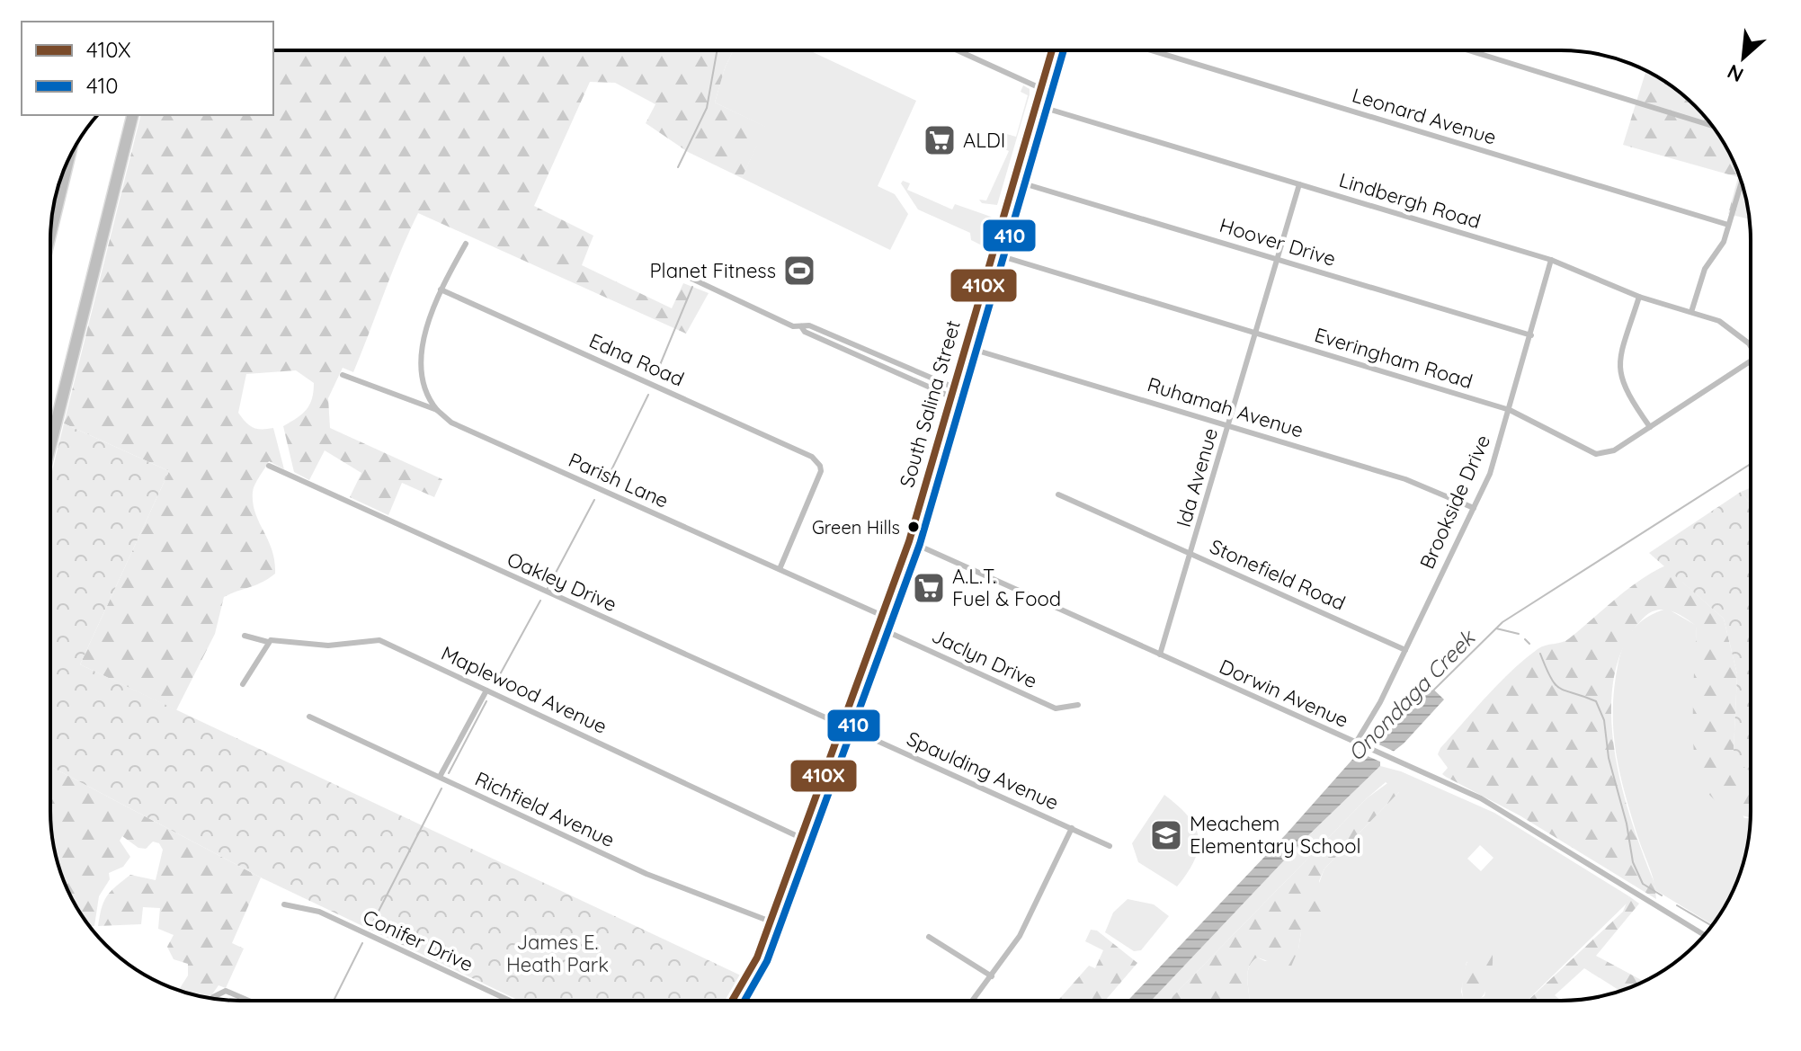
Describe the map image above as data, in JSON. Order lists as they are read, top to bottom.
{
  "streets": {
    "main road": ["South Salina Street"],
    "street": [
      "Leonard Avenue",
      "Lindbergh Road",
      "Hoover Drive",
      "Everingham Road",
      "Edna Road",
      "Ruhamah Avenue",
      "Ida Avenue",
      "Parish Lane",
      "Brookside Drive",
      "Stonefield Road",
      "Oakley Drive",
      "Jaclyn Drive",
      "Maplewood Avenue",
      "Dorwin Avenue",
      "Spaulding Avenue",
      "Richfield Avenue",
      "Conifer Drive"
    ]
  },
  "crossings": [
    ["Lindbergh Road", "South Salina Street"],
    ["Lindbergh Road", "Ida Avenue"],
    ["Lindbergh Road", "Brookside Drive"],
    ["Hoover Drive", "South Salina Street"],
    ["Hoover Drive", "Ida Avenue"],
    ["Hoover Drive", "Brookside Drive"],
    ["Everingham Road", "South Salina Street"],
    ["Everingham Road", "Ida Avenue"],
    ["Everingham Road", "Brookside Drive"],
    ["Edna Road", "Parish Lane"],
    ["South Salina Street", "Ruhamah Avenue"],
    ["South Salina Street", "Parish Lane"],
    ["South Salina Street", "Oakley Drive"],
    ["South Salina Street", "Jaclyn Drive"],
    ["South Salina Street", "Maplewood Avenue"],
    ["South Salina Street", "Dorwin Avenue"],
    ["South Salina Street", "Spaulding Avenue"],
    ["South Salina Street", "Richfield Avenue"],
    ["Ruhamah Avenue", "Ida Avenue"],
    ["Ruhamah Avenue", "Brookside Drive"],
    ["Ida Avenue", "Stonefield Road"],
    ["Ida Avenue", "Dorwin Avenue"],
    ["Brookside Drive", "Stonefield Road"],
    ["Brookside Drive", "Dorwin Avenue"],
    ["Oakley Drive", "Spaulding Avenue"]
  ],
  "water": ["Onondaga Creek"],
  "parks": ["James E. Heath Park"],
  "places": {
    "supermarket": ["ALDI", "A.L.T. Fuel & Food"],
    "sports": ["Planet Fitness"],
    "other": ["Green Hills"],
    "school or university": ["Meachem Elementary School"]
  },
  "lines": ["transit line 410X", "transit line 410"],
  "legend": ["410X", "410"],
  "north": "bottom left"
}
